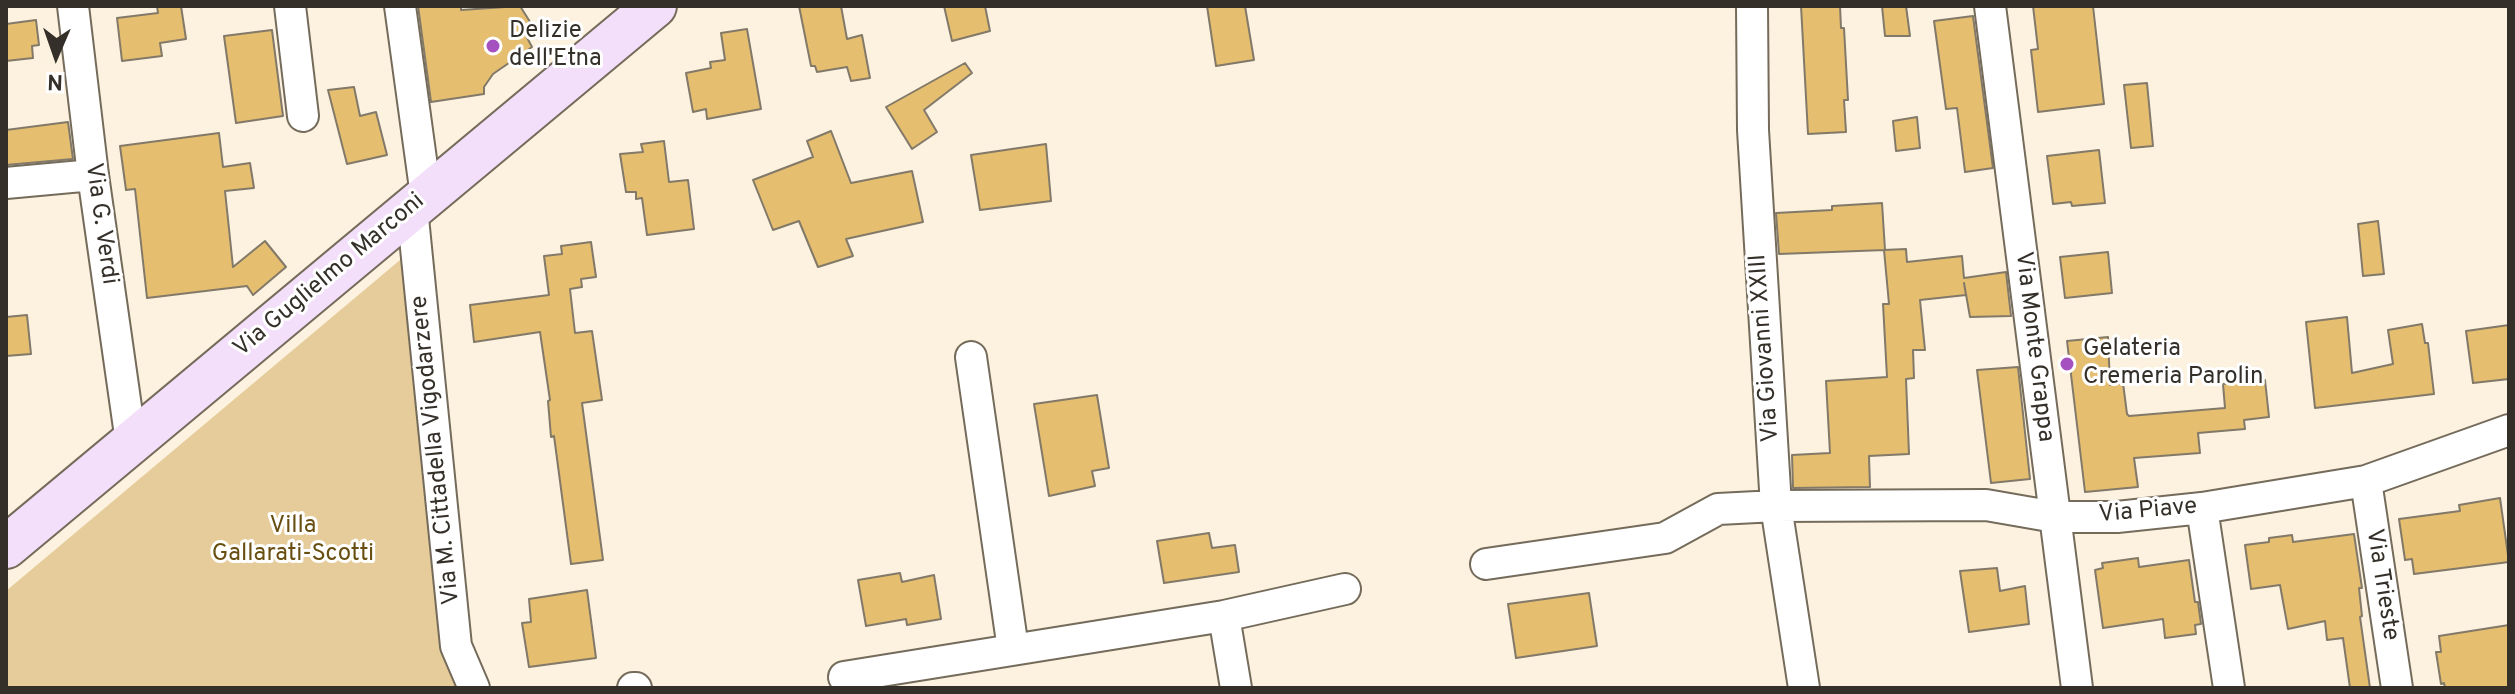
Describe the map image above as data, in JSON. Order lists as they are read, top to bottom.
{
  "streets": {
    "street": [
      "Via G. Verdi",
      "Via Guglielmo Marconi",
      "Via Monte Grappa",
      "Via Giovanni XXIII",
      "Via M. Cittadella Vigodarzere",
      "Via Piave",
      "Via Trieste"
    ]
  },
  "crossings": [
    ["Via G. Verdi", "Via Guglielmo Marconi"],
    ["Via Guglielmo Marconi", "Via M. Cittadella Vigodarzere"],
    ["Via Monte Grappa", "Via Piave"],
    ["Via Giovanni XXIII", "Via Piave"],
    ["Via Piave", "Via Trieste"]
  ],
  "parks": ["Villa Gallarati-Scotti"],
  "places": ["Delizie dell'Etna", "Gelateria Cremeria Parolin"],
  "north": "bottom"
}
